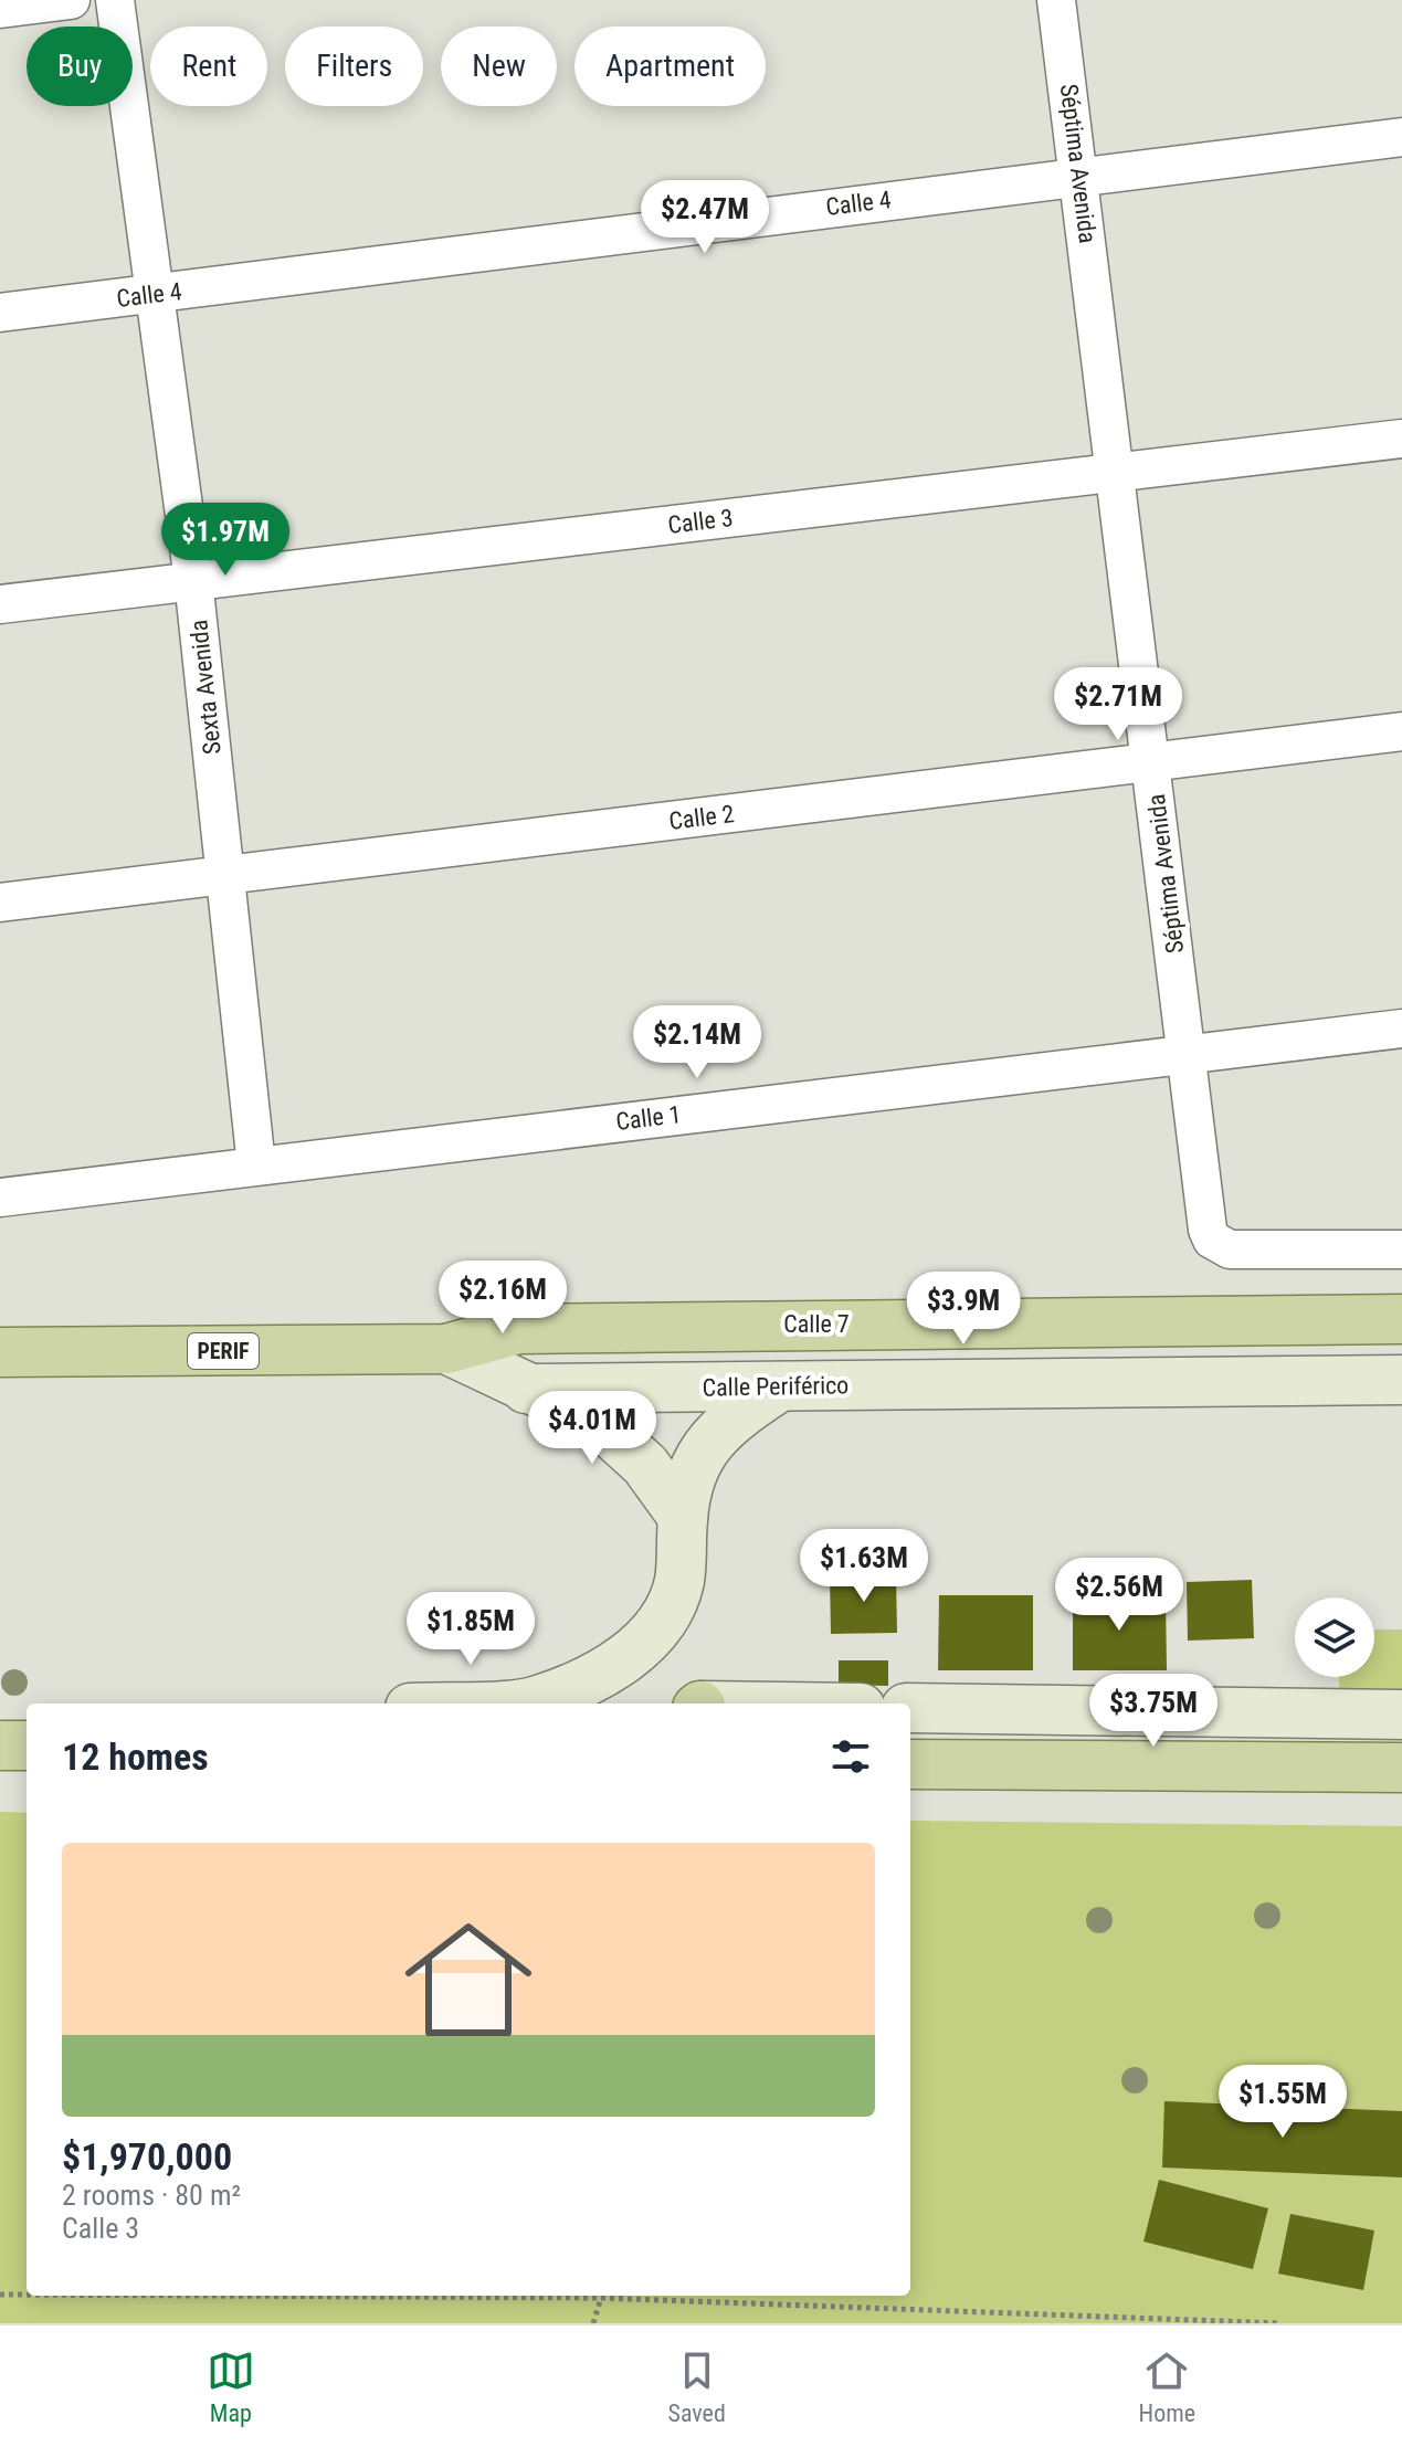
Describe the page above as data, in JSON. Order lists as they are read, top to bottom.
{
  "streets": {
    "main road": ["Calle 7", "PERIF", "Calle Periférico"],
    "street": [
      "Séptima Avenida",
      "Calle 4",
      "Calle 3",
      "Sexta Avenida",
      "Calle 2",
      "Calle 1"
    ]
  },
  "crossings": [
    ["Séptima Avenida", "Calle 4"],
    ["Séptima Avenida", "Calle 3"],
    ["Séptima Avenida", "Calle 2"],
    ["Séptima Avenida", "Calle 1"],
    ["Calle 4", "Sexta Avenida"],
    ["Calle 3", "Sexta Avenida"],
    ["Sexta Avenida", "Calle 2"],
    ["Sexta Avenida", "Calle 1"],
    ["Calle 7", "Calle Periférico"]
  ],
  "page": {
    "chip": [
      "Buy",
      "Rent",
      "Filters",
      "New",
      "Apartment"
    ],
    "price": [
      "$2.47M",
      "$1.97M",
      "$2.71M",
      "$2.14M",
      "$2.16M",
      "$3.9M",
      "$4.01M",
      "$1.63M",
      "$2.56M",
      "$1.85M",
      "$3.75M",
      "$1.55M"
    ],
    "heading": "12 homes",
    "list": [
      {
        "name": "$1,970,000",
        "note": "2 rooms · 80 m² · Calle 3"
      }
    ],
    "tabs": ["Map", "Saved", "Home"]
  }
}
